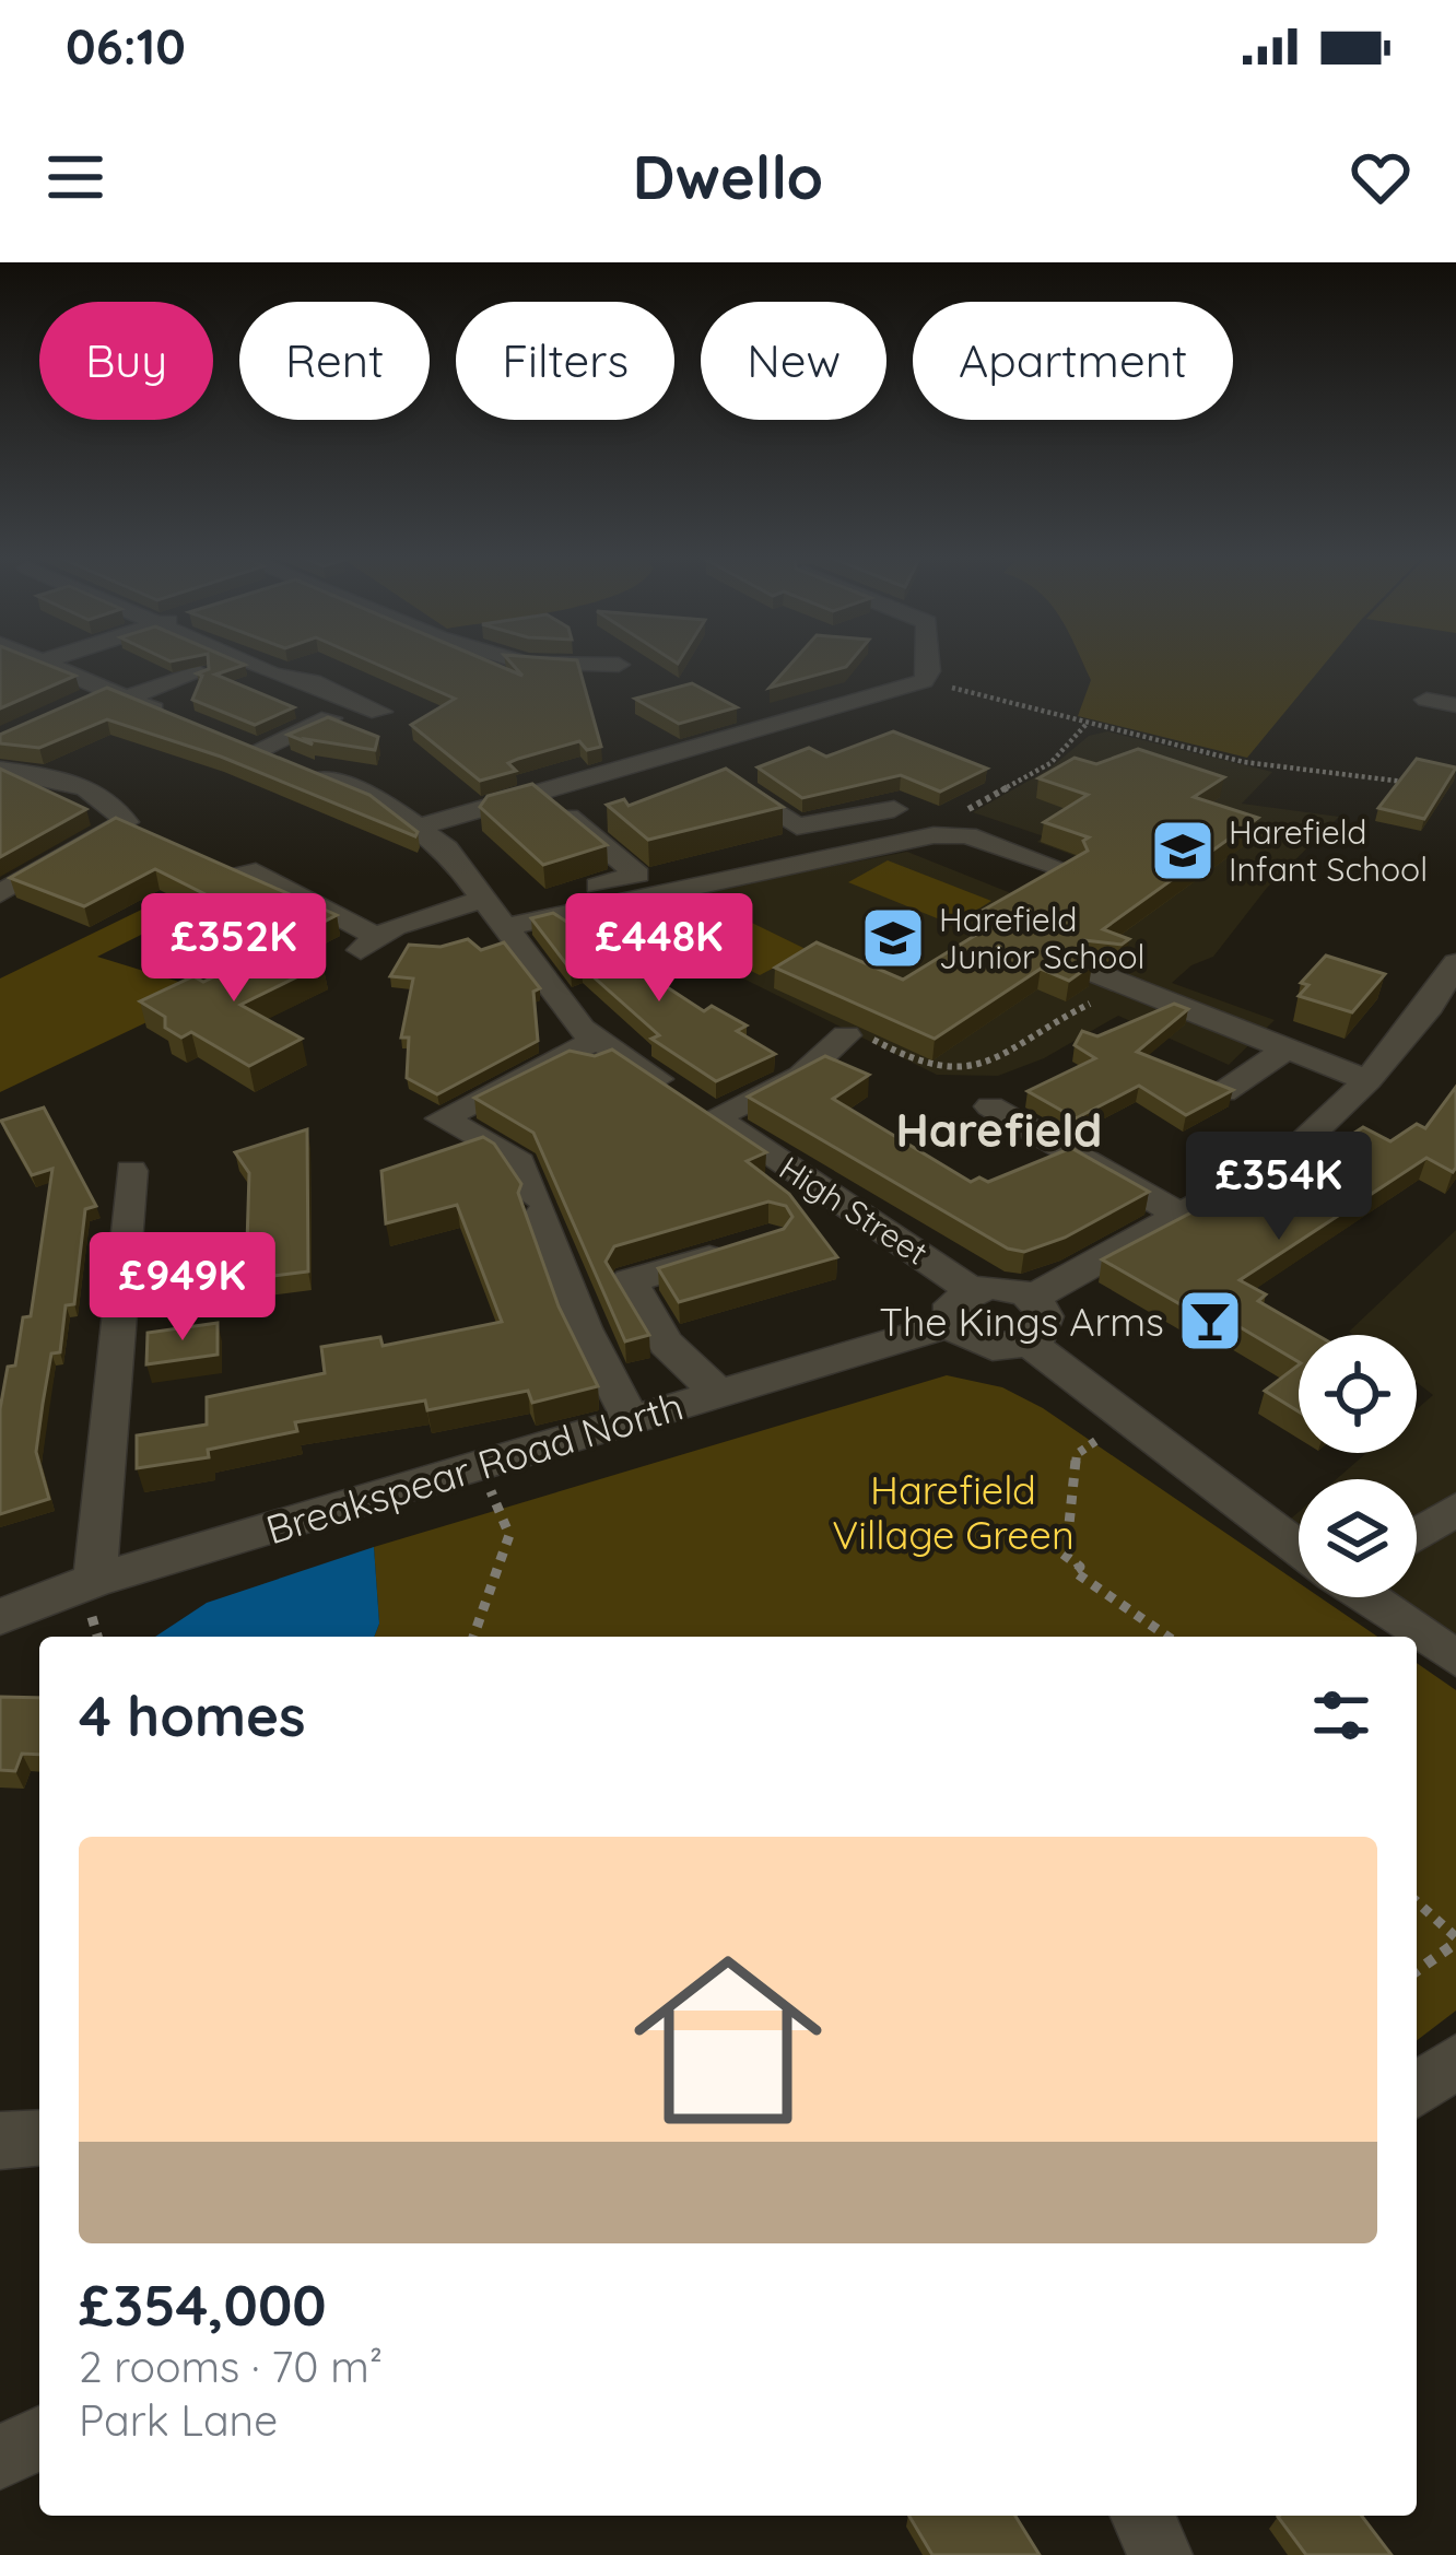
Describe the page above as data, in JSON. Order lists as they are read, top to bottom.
{
  "streets": {
    "street": ["High Street", "Breakspear Road North"]
  },
  "crossings": [
    ["High Street", "Breakspear Road North"]
  ],
  "districts": ["Harefield"],
  "parks": ["Harefield Village Green"],
  "places": {
    "school or university": ["Harefield Infant School", "Harefield Junior School"],
    "bar": ["The Kings Arms"]
  },
  "page": {
    "status": "06:10",
    "header": "Dwello",
    "chip": [
      "Buy",
      "Rent",
      "Filters",
      "New",
      "Apartment"
    ],
    "price": [
      "£352K",
      "£448K",
      "£354K",
      "£949K"
    ],
    "heading": "4 homes",
    "list": [
      {
        "name": "£354,000",
        "note": "2 rooms · 70 m² · Park Lane"
      }
    ]
  }
}
